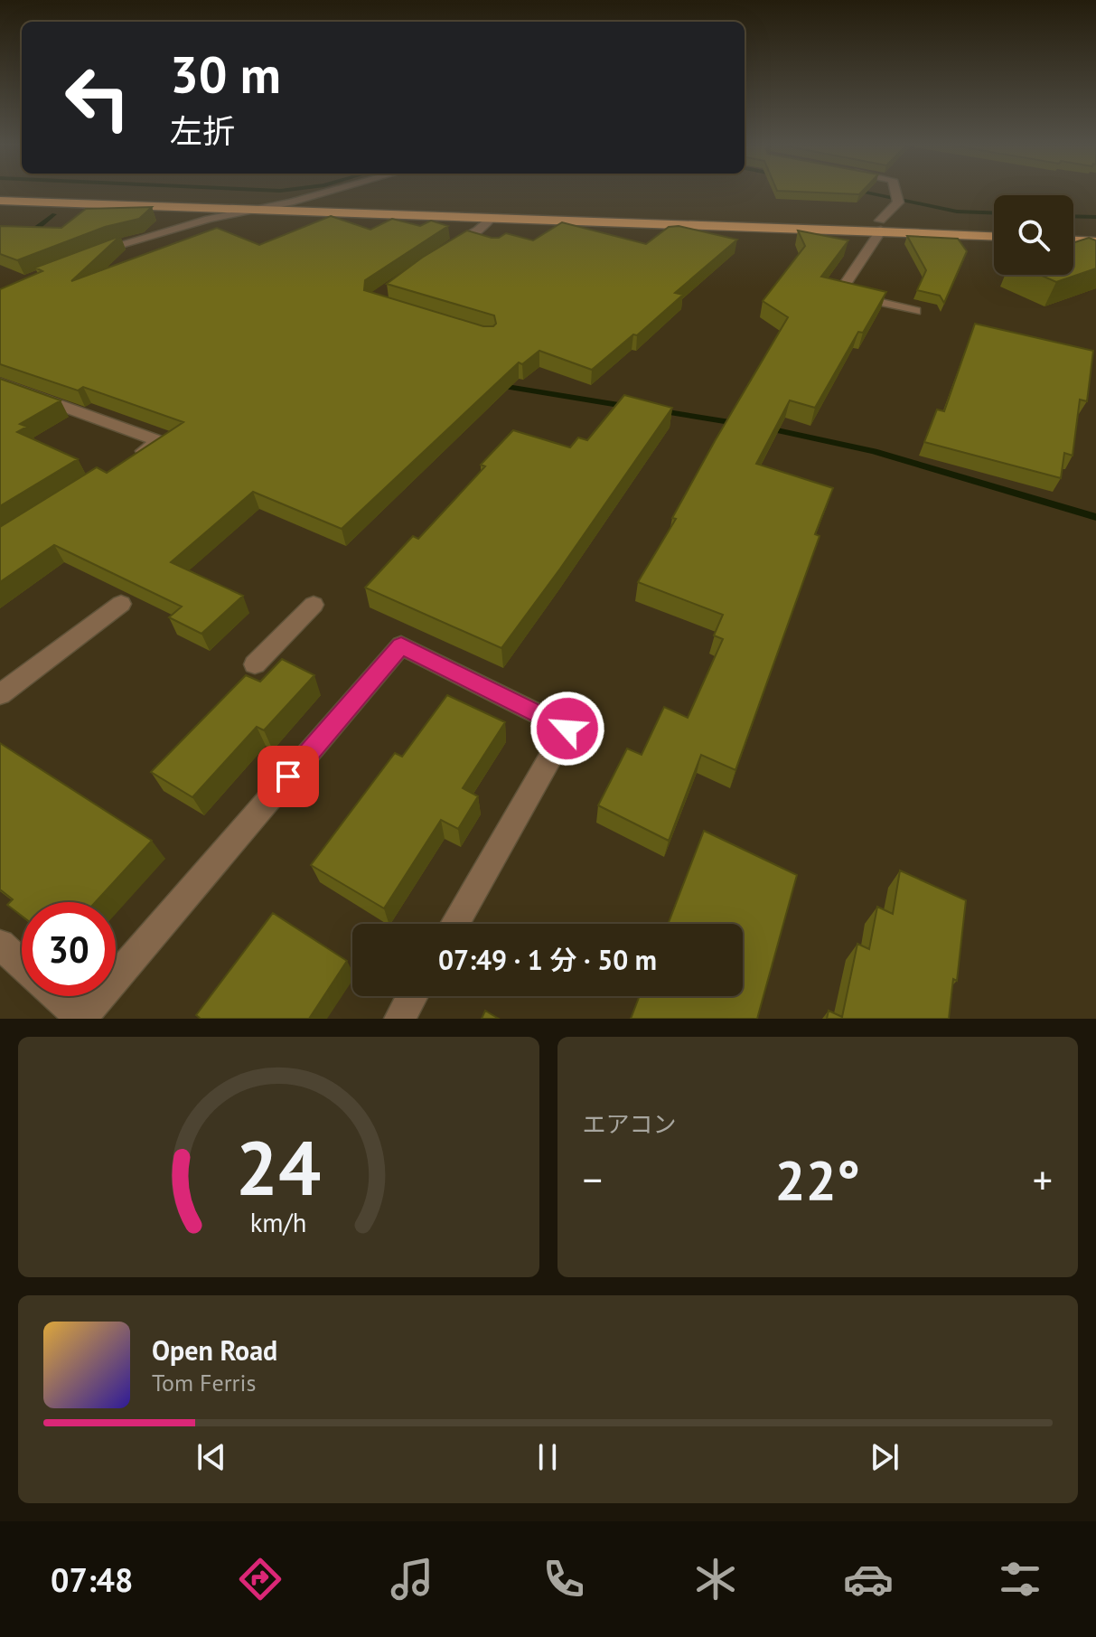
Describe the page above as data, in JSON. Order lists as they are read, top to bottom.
{
  "page": {
    "turn": ["30 m", "左折"],
    "limit": "30",
    "trip": "07:49 · 1 分 · 50 m",
    "tile": "エアコン",
    "heat": ["−", "22°", "+"],
    "song": ["Open Road", "Tom Ferris"],
    "tabs": "07:48",
    "gauge": ["24", "km/h"]
  }
}
